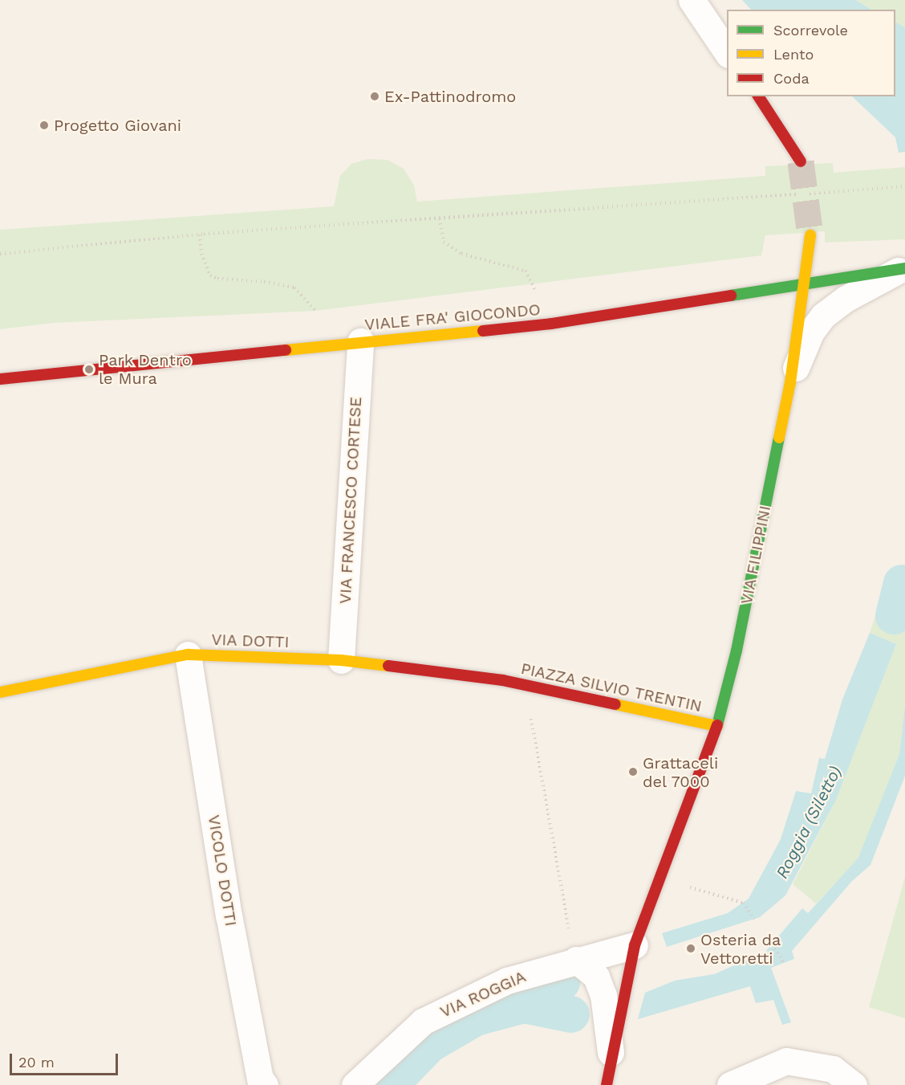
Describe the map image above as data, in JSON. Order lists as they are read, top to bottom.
{
  "streets": {
    "street": [
      "VIALE FRA' GIOCONDO",
      "VIA FRANCESCO CORTESE",
      "VIA FILIPPINI",
      "VIA DOTTI",
      "PIAZZA SILVIO TRENTIN",
      "VICOLO DOTTI",
      "VIA ROGGIA"
    ]
  },
  "crossings": [
    ["VIALE FRA' GIOCONDO", "VIA FRANCESCO CORTESE"],
    ["VIALE FRA' GIOCONDO", "VIA FILIPPINI"],
    ["VIA FRANCESCO CORTESE", "VIA DOTTI"],
    ["VIA FILIPPINI", "PIAZZA SILVIO TRENTIN"],
    ["VIA DOTTI", "PIAZZA SILVIO TRENTIN"],
    ["VIA DOTTI", "VICOLO DOTTI"],
    ["PIAZZA SILVIO TRENTIN", "VIA ROGGIA"]
  ],
  "water": ["Roggia (Siletto)"],
  "places": [
    "Ex-Pattinodromo",
    "Progetto Giovani",
    "Park Dentro le Mura",
    "Grattaceli del 7000",
    "Osteria da Vettoretti"
  ],
  "legend": ["Scorrevole", "Lento", "Coda"],
  "scale_bar": "20 m"
}
